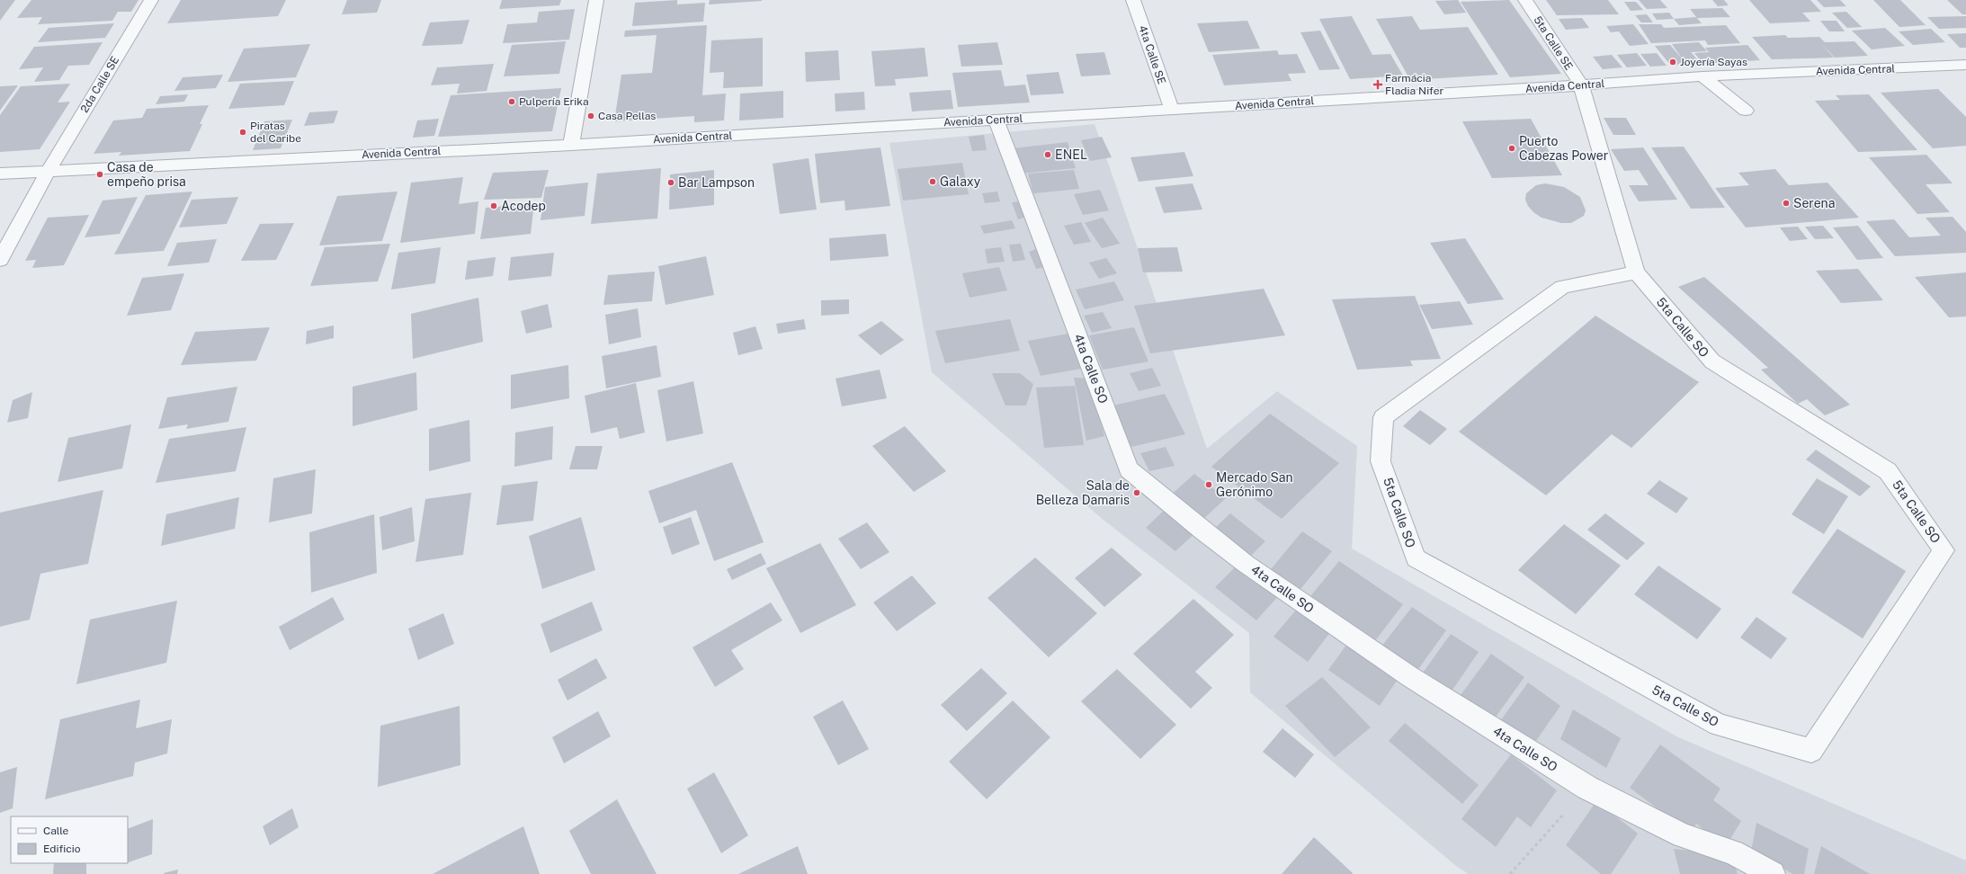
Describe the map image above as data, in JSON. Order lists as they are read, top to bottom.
{
  "streets": {
    "street": [
      "5ta Calle SE",
      "4ta Calle SE",
      "Avenida Central",
      "2da Calle SE",
      "5ta Calle SO",
      "4ta Calle SO"
    ]
  },
  "crossings": [
    ["5ta Calle SE", "Avenida Central"],
    ["5ta Calle SE", "5ta Calle SO"],
    ["4ta Calle SE", "Avenida Central"],
    ["Avenida Central", "2da Calle SE"],
    ["Avenida Central", "5ta Calle SO"],
    ["Avenida Central", "4ta Calle SO"]
  ],
  "places": {
    "other": [
      "Joyería Sayas",
      "Pulpería Erika",
      "Casa Pellas",
      "Piratas del Caribe",
      "Puerto Cabezas Power",
      "ENEL",
      "Casa de empeño prisa",
      "Galaxy",
      "Bar Lampson",
      "Serena",
      "Acodep",
      "Mercado San Gerónimo",
      "Sala de Belleza Damaris"
    ],
    "health": ["Farmácia Fladia Nifer"]
  },
  "legend": ["Calle", "Edificio"]
}
